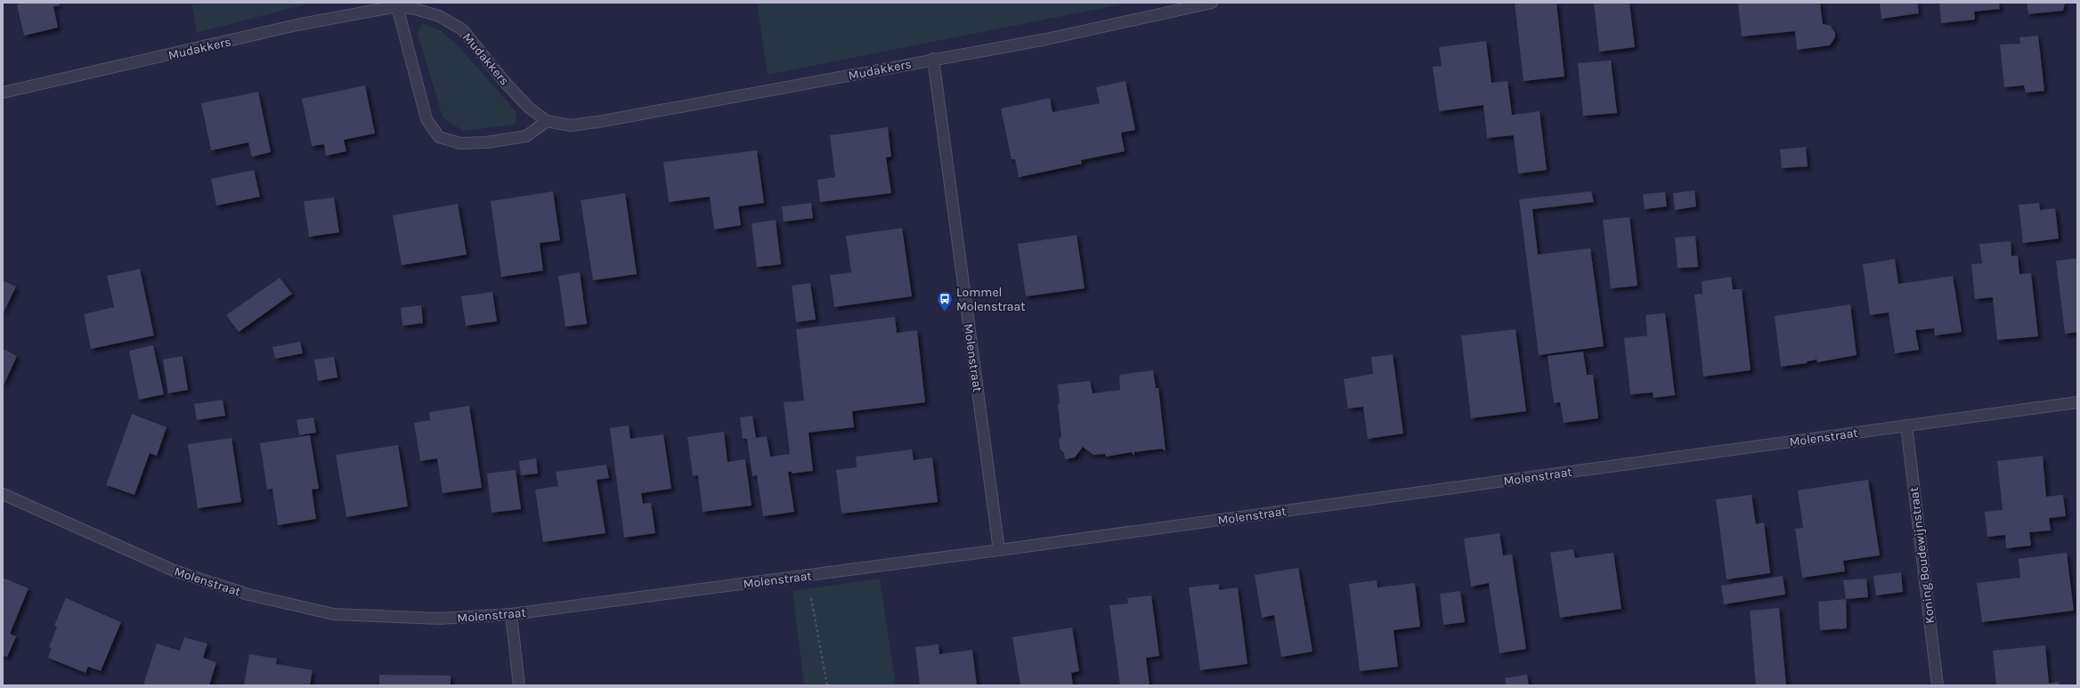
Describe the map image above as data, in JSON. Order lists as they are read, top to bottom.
{
  "streets": {
    "street": ["Mudakkers", "Molenstraat", "Koning Boudewijnstraat"]
  },
  "crossings": [
    ["Mudakkers", "Molenstraat"],
    ["Molenstraat", "Koning Boudewijnstraat"]
  ],
  "places": {
    "bus stop": ["Lommel Molenstraat"]
  }
}
